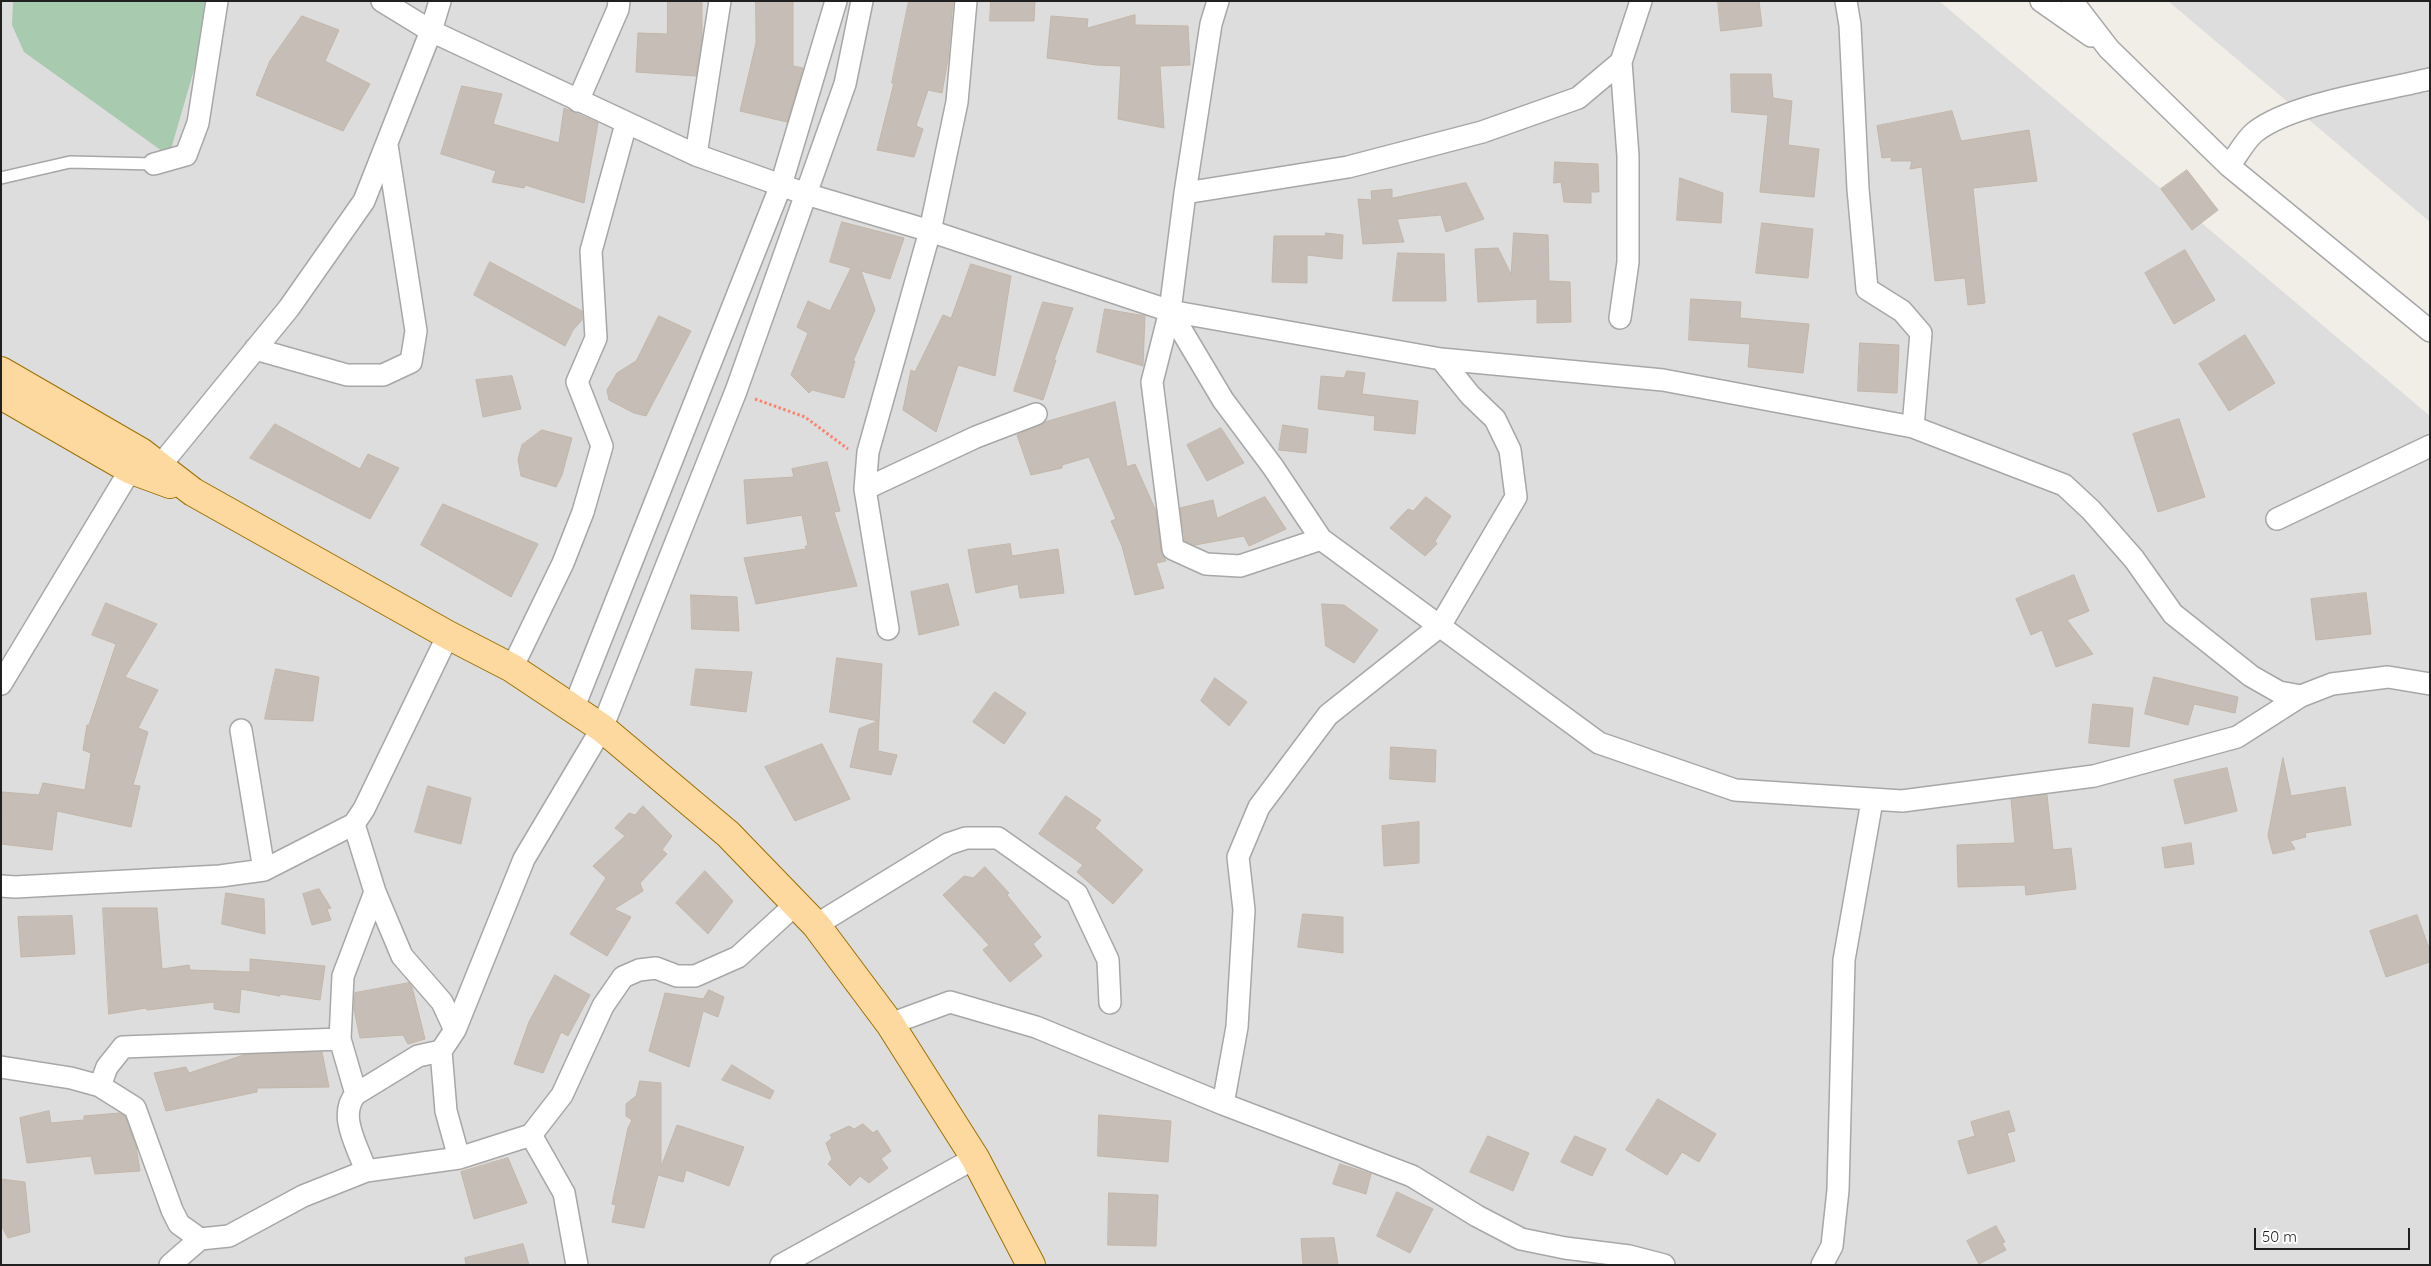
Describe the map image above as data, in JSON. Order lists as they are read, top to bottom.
{
  "scale_bar": "50 m"
}
